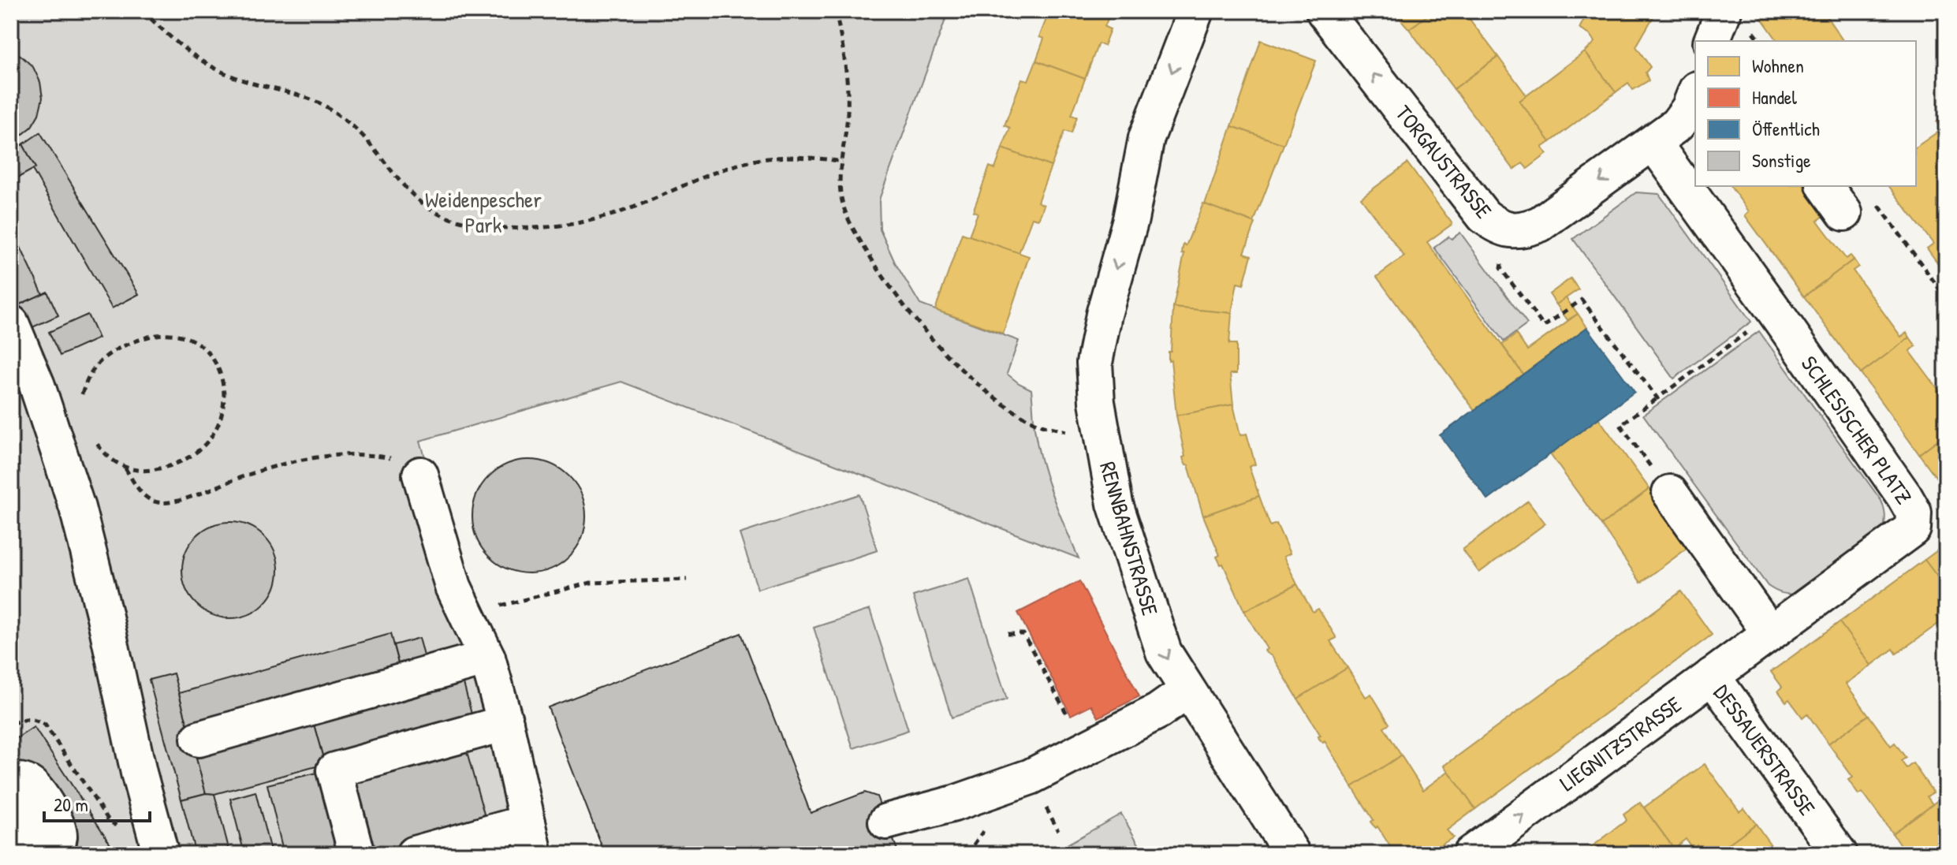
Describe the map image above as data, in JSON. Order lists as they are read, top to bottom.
{
  "streets": {
    "street": [
      "TORGAUSTRASSE",
      "SCHLESISCHER PLATZ",
      "RENNBAHNSTRASSE",
      "LIEGNITZSTRASSE",
      "DESSAUERSTRASSE"
    ]
  },
  "crossings": [
    ["TORGAUSTRASSE", "SCHLESISCHER PLATZ"],
    ["SCHLESISCHER PLATZ", "LIEGNITZSTRASSE"],
    ["LIEGNITZSTRASSE", "DESSAUERSTRASSE"]
  ],
  "one_way": ["RENNBAHNSTRASSE", "LIEGNITZSTRASSE"],
  "parks": ["Weidenpescher Park"],
  "legend": [
    "Wohnen",
    "Handel",
    "Öffentlich",
    "Sonstige"
  ],
  "scale_bar": "20 m"
}
